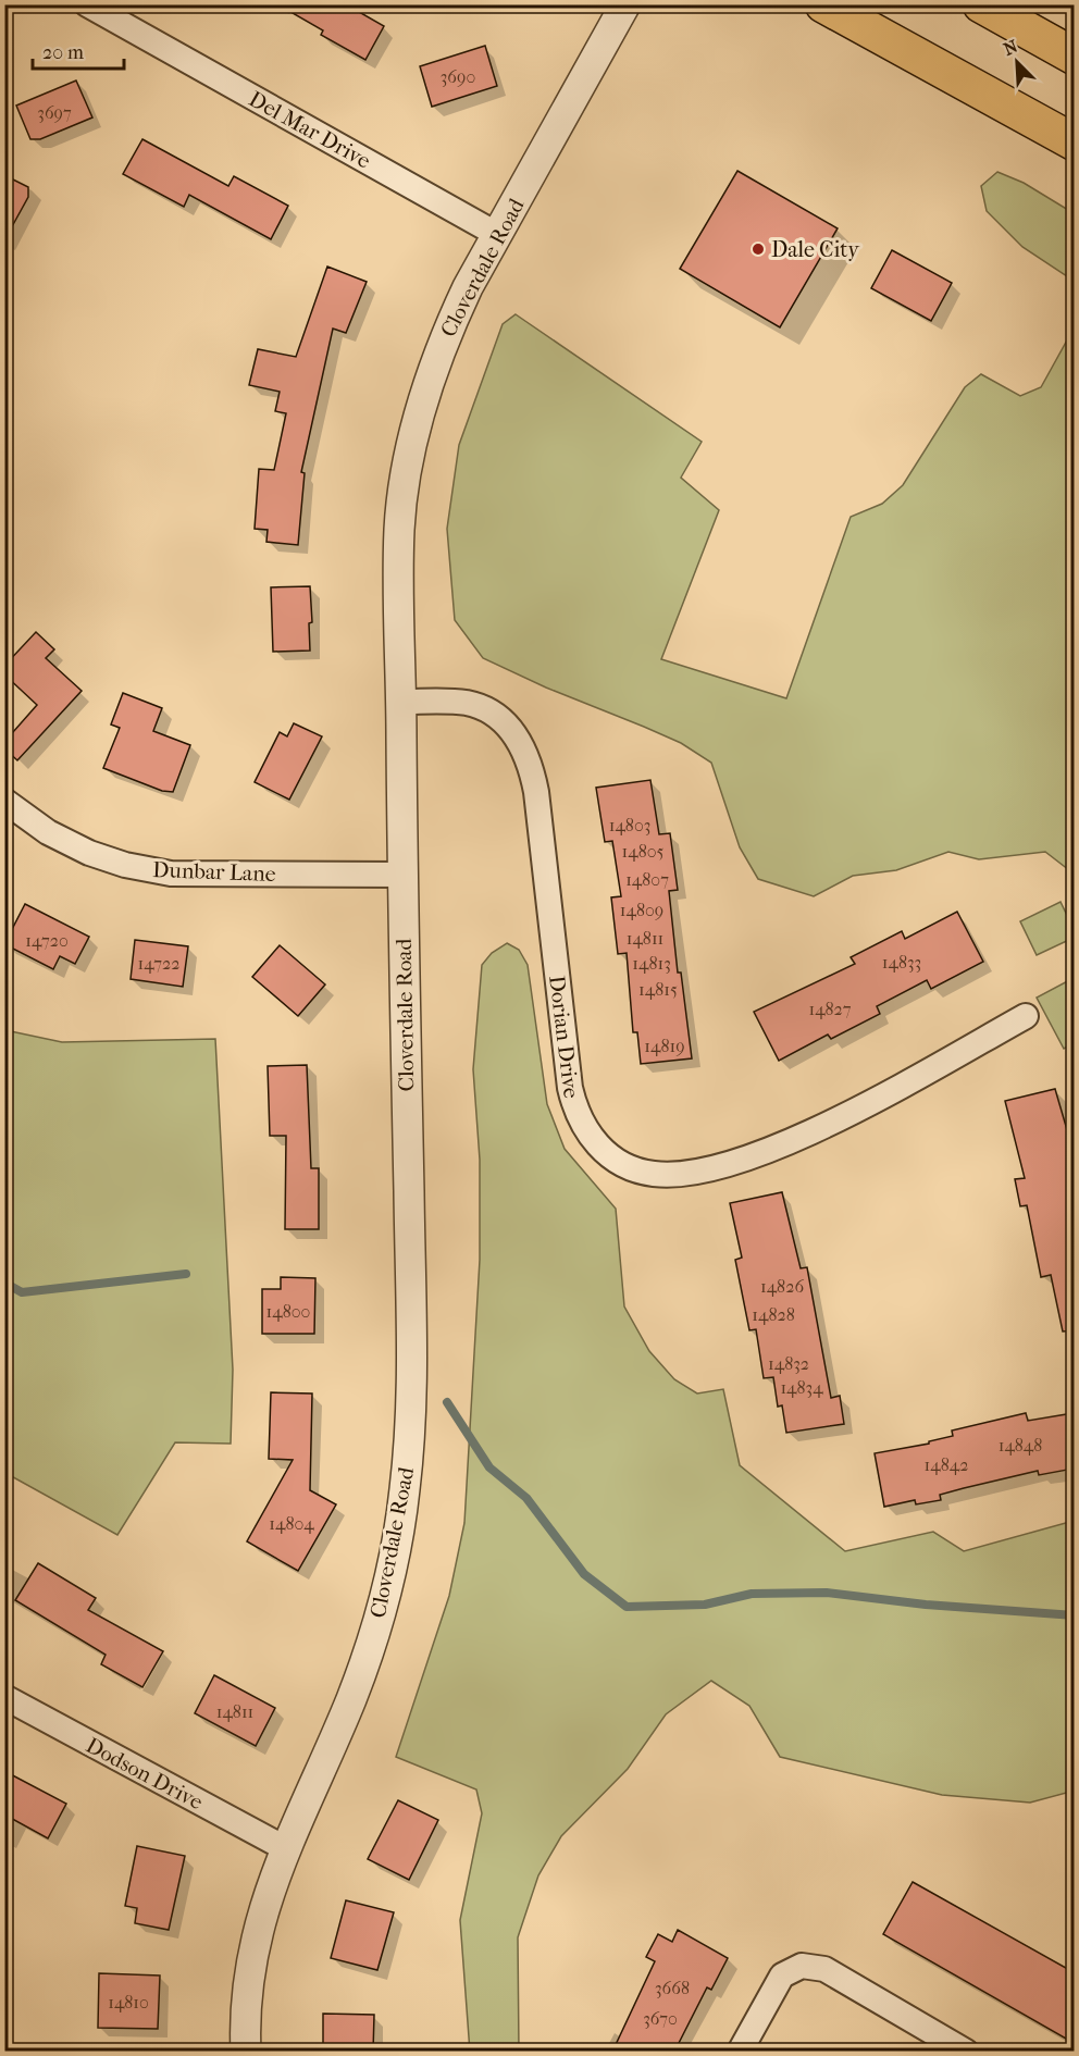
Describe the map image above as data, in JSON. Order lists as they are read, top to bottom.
{
  "streets": {
    "street": [
      "Del Mar Drive",
      "Cloverdale Road",
      "Dunbar Lane",
      "Dorian Drive",
      "Dodson Drive"
    ]
  },
  "crossings": [
    ["Del Mar Drive", "Cloverdale Road"],
    ["Cloverdale Road", "Dunbar Lane"],
    ["Cloverdale Road", "Dorian Drive"],
    ["Cloverdale Road", "Dodson Drive"]
  ],
  "places": ["Dale City"],
  "house_numbers": [
    "3690",
    "3697",
    "14803",
    "14805",
    "14807",
    "14809",
    "14811",
    "14720",
    "14833",
    "14722",
    "14813",
    "14815",
    "14827",
    "14819",
    "14826",
    "14800",
    "14828",
    "14832",
    "14834",
    "14848",
    "14842",
    "14804",
    "14811",
    "3668",
    "14810",
    "3670"
  ],
  "scale_bar": "20 m",
  "north": "top left"
}
